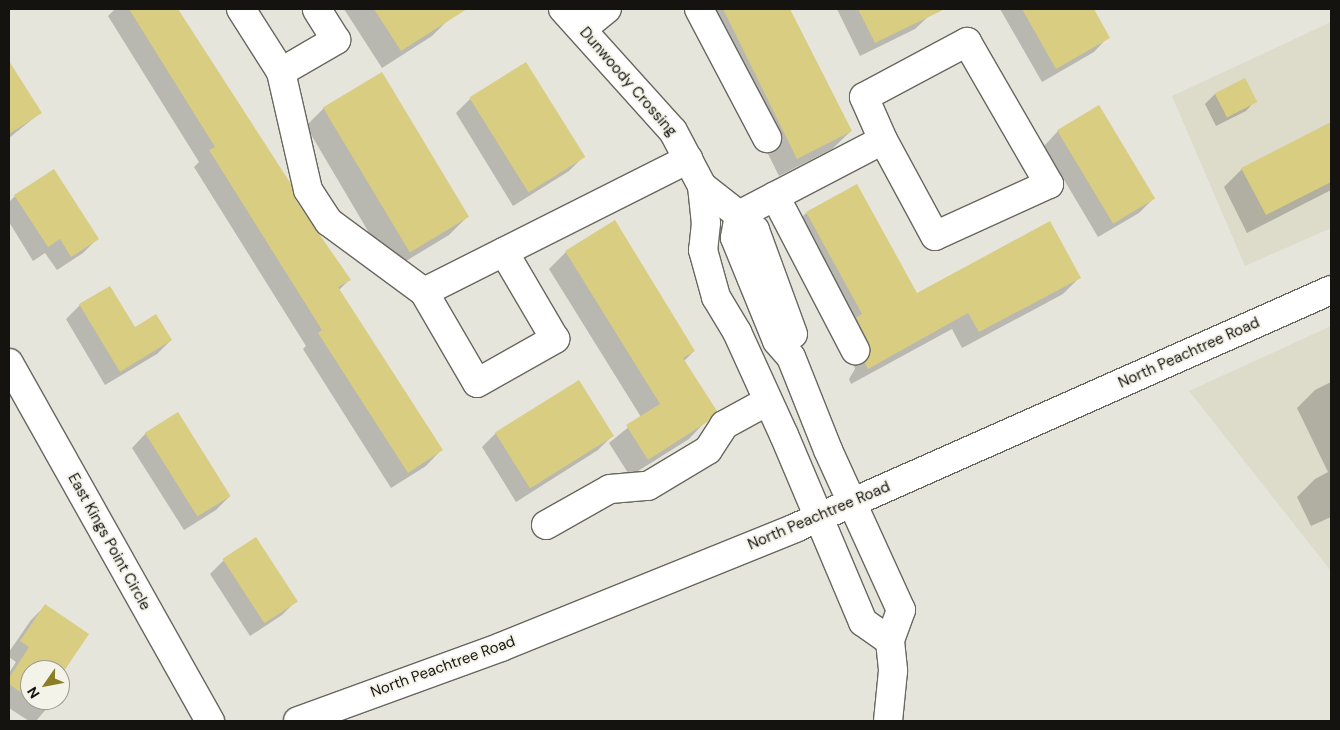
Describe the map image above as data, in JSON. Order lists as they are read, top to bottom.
{
  "streets": {
    "street": ["Dunwoody Crossing", "North Peachtree Road", "East Kings Point Circle"]
  },
  "crossings": [
    ["Dunwoody Crossing", "North Peachtree Road"]
  ],
  "north": "bottom left"
}
